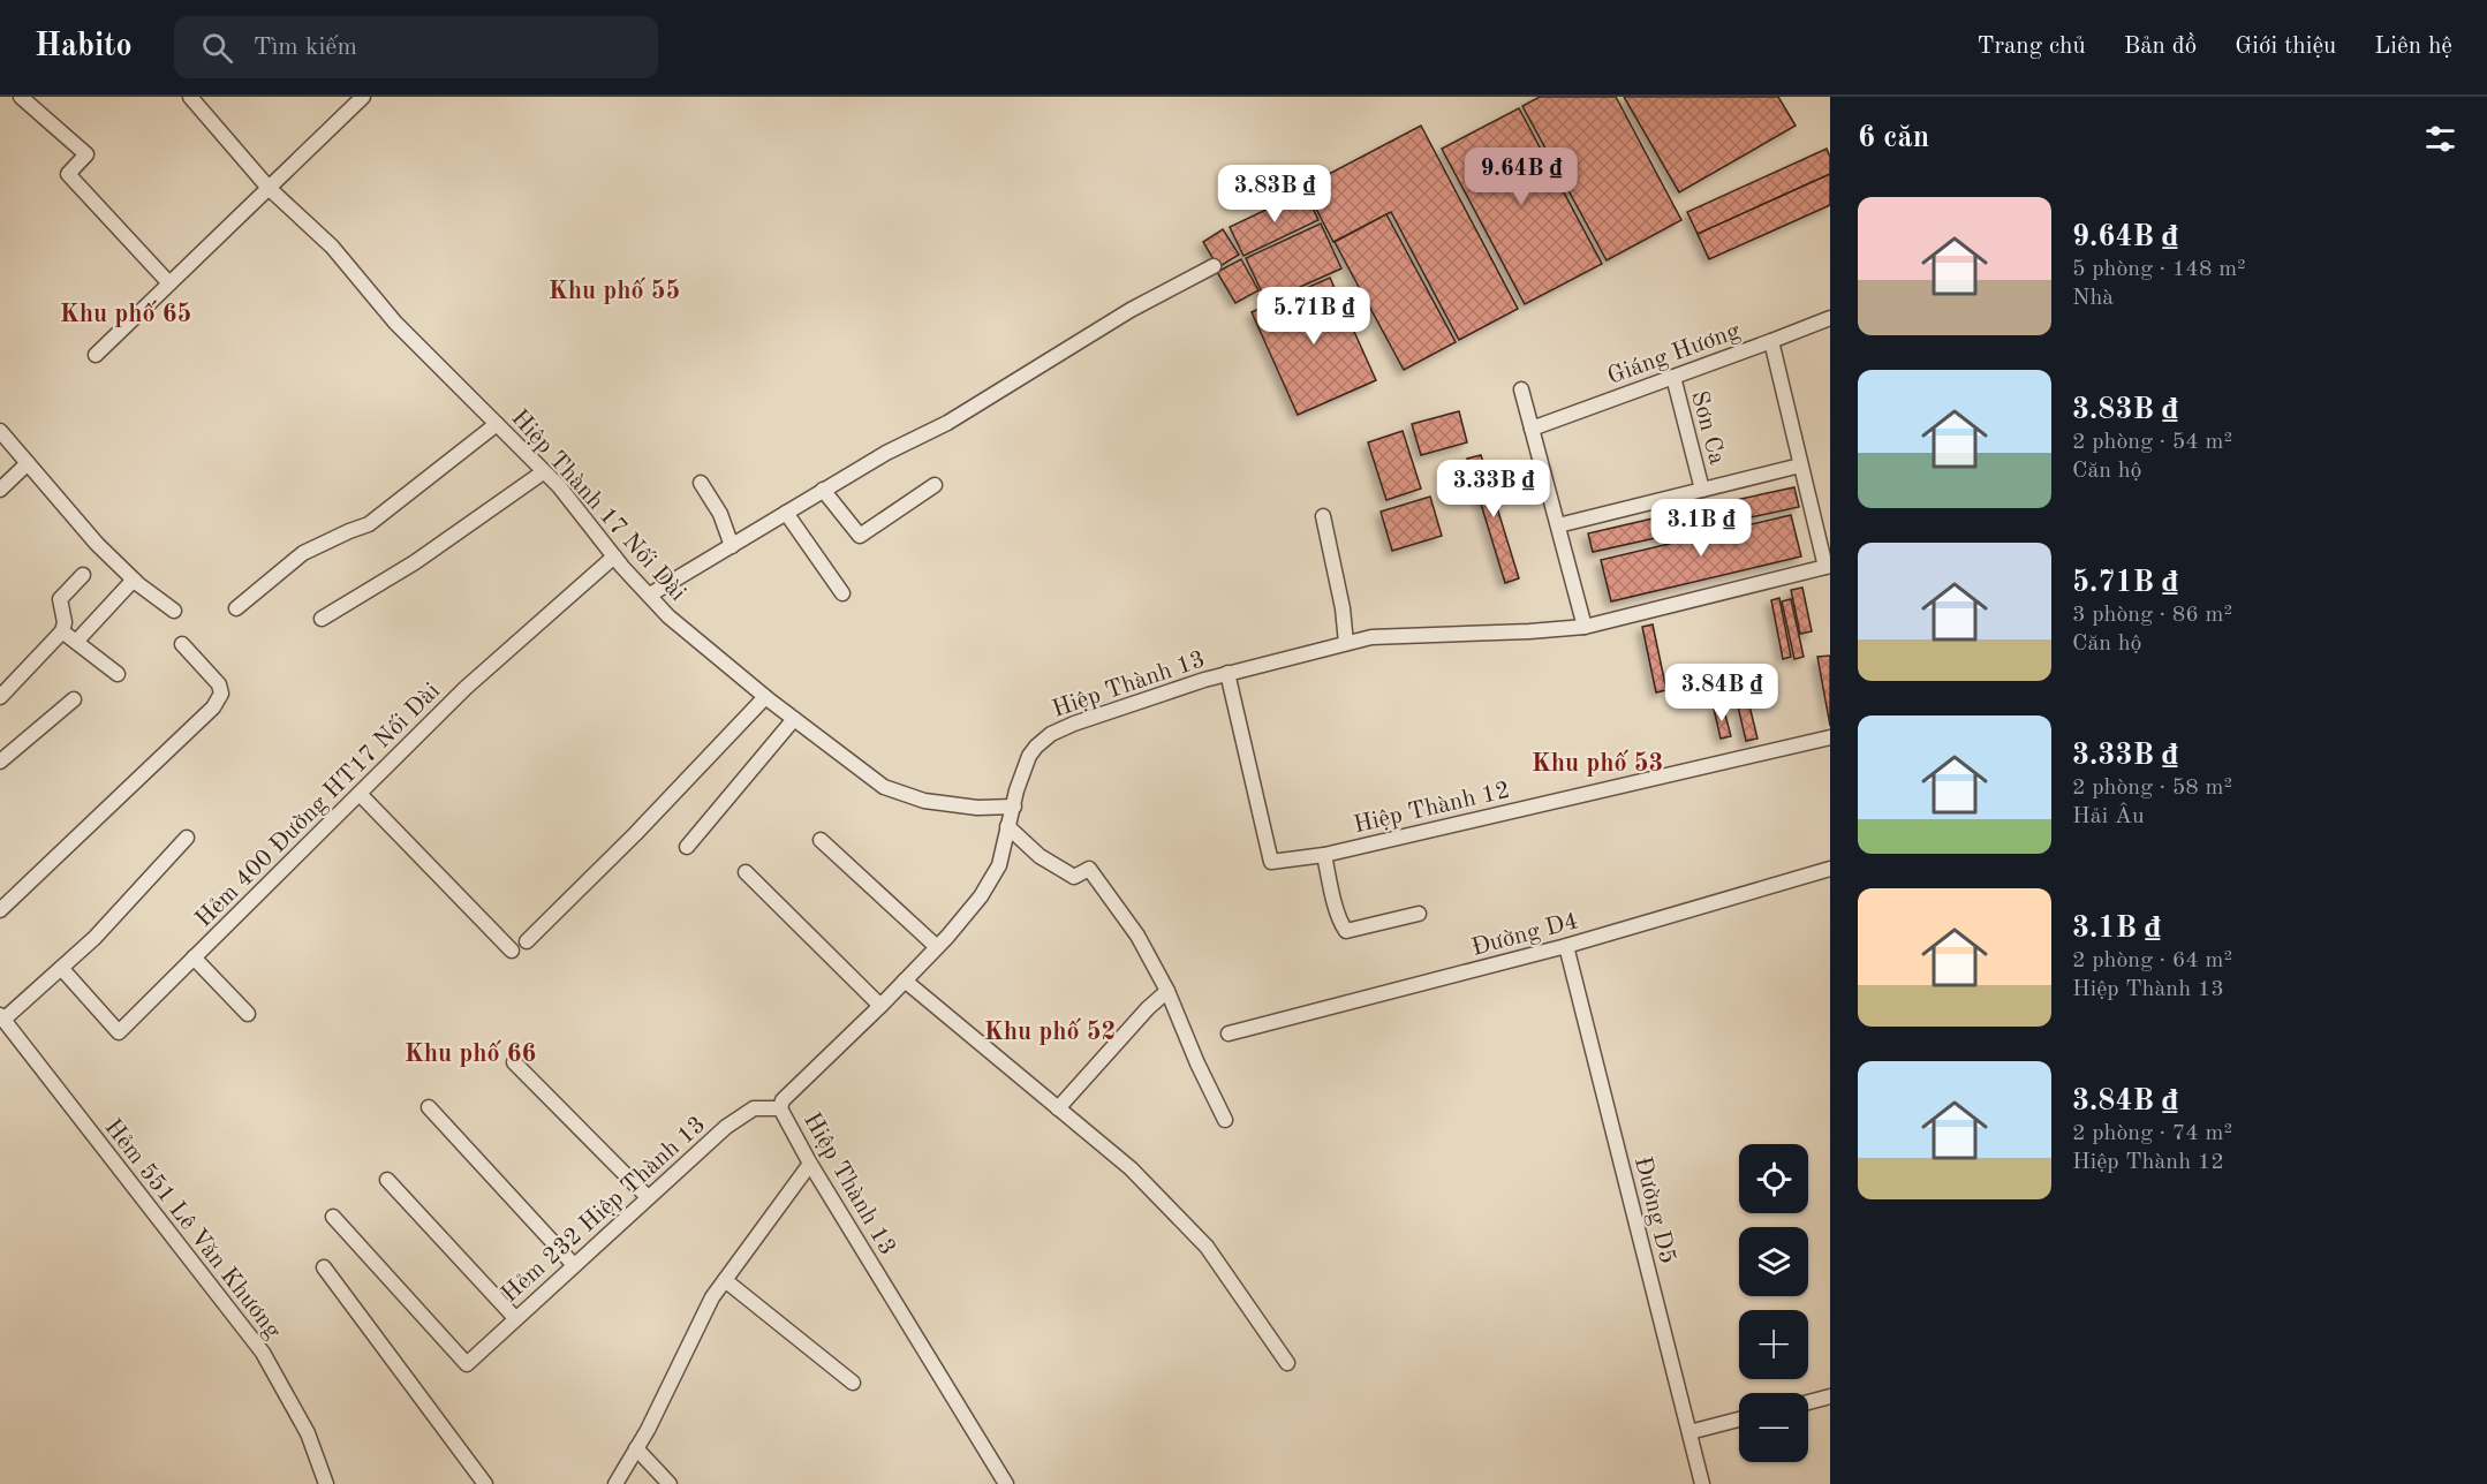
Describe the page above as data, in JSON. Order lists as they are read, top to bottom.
{
  "streets": {
    "street": [
      "Giáng Hương",
      "Sơn Ca",
      "Hiệp Thành 17 Nối Dài",
      "Hiệp Thành 13",
      "Hẻm 400 Đường HT17 Nối Dài",
      "Hiệp Thành 12",
      "Đường D4",
      "Hẻm 232 Hiệp Thành 13",
      "Đường D5",
      "Hẻm 551 Lê Văn Khương"
    ]
  },
  "crossings": [
    ["Giáng Hương", "Sơn Ca"],
    ["Hiệp Thành 17 Nối Dài", "Hiệp Thành 13"],
    ["Hiệp Thành 17 Nối Dài", "Hẻm 400 Đường HT17 Nối Dài"],
    ["Hiệp Thành 13", "Hiệp Thành 12"],
    ["Hiệp Thành 13", "Hẻm 232 Hiệp Thành 13"],
    ["Đường D4", "Đường D5"]
  ],
  "districts": [
    "Khu phố 55",
    "Khu phố 65",
    "Khu phố 53",
    "Khu phố 52",
    "Khu phố 66"
  ],
  "page": {
    "header": "Habito",
    "search": "Tìm kiếm",
    "nav": [
      "Trang chủ",
      "Bản đồ",
      "Giới thiệu",
      "Liên hệ"
    ],
    "heading": "6 căn",
    "price": [
      "9.64B ₫",
      "3.83B ₫",
      "5.71B ₫",
      "3.33B ₫",
      "3.1B ₫",
      "3.84B ₫"
    ],
    "list": [
      {
        "name": "9.64B ₫",
        "note": "5 phòng · 148 m² · Nhà"
      },
      {
        "name": "3.83B ₫",
        "note": "2 phòng · 54 m² · Căn hộ"
      },
      {
        "name": "5.71B ₫",
        "note": "3 phòng · 86 m² · Căn hộ"
      },
      {
        "name": "3.33B ₫",
        "note": "2 phòng · 58 m² · Hải Âu"
      },
      {
        "name": "3.1B ₫",
        "note": "2 phòng · 64 m² · Hiệp Thành 13"
      },
      {
        "name": "3.84B ₫",
        "note": "2 phòng · 74 m² · Hiệp Thành 12"
      }
    ],
    "map_buttons": ["+", "−"]
  }
}
